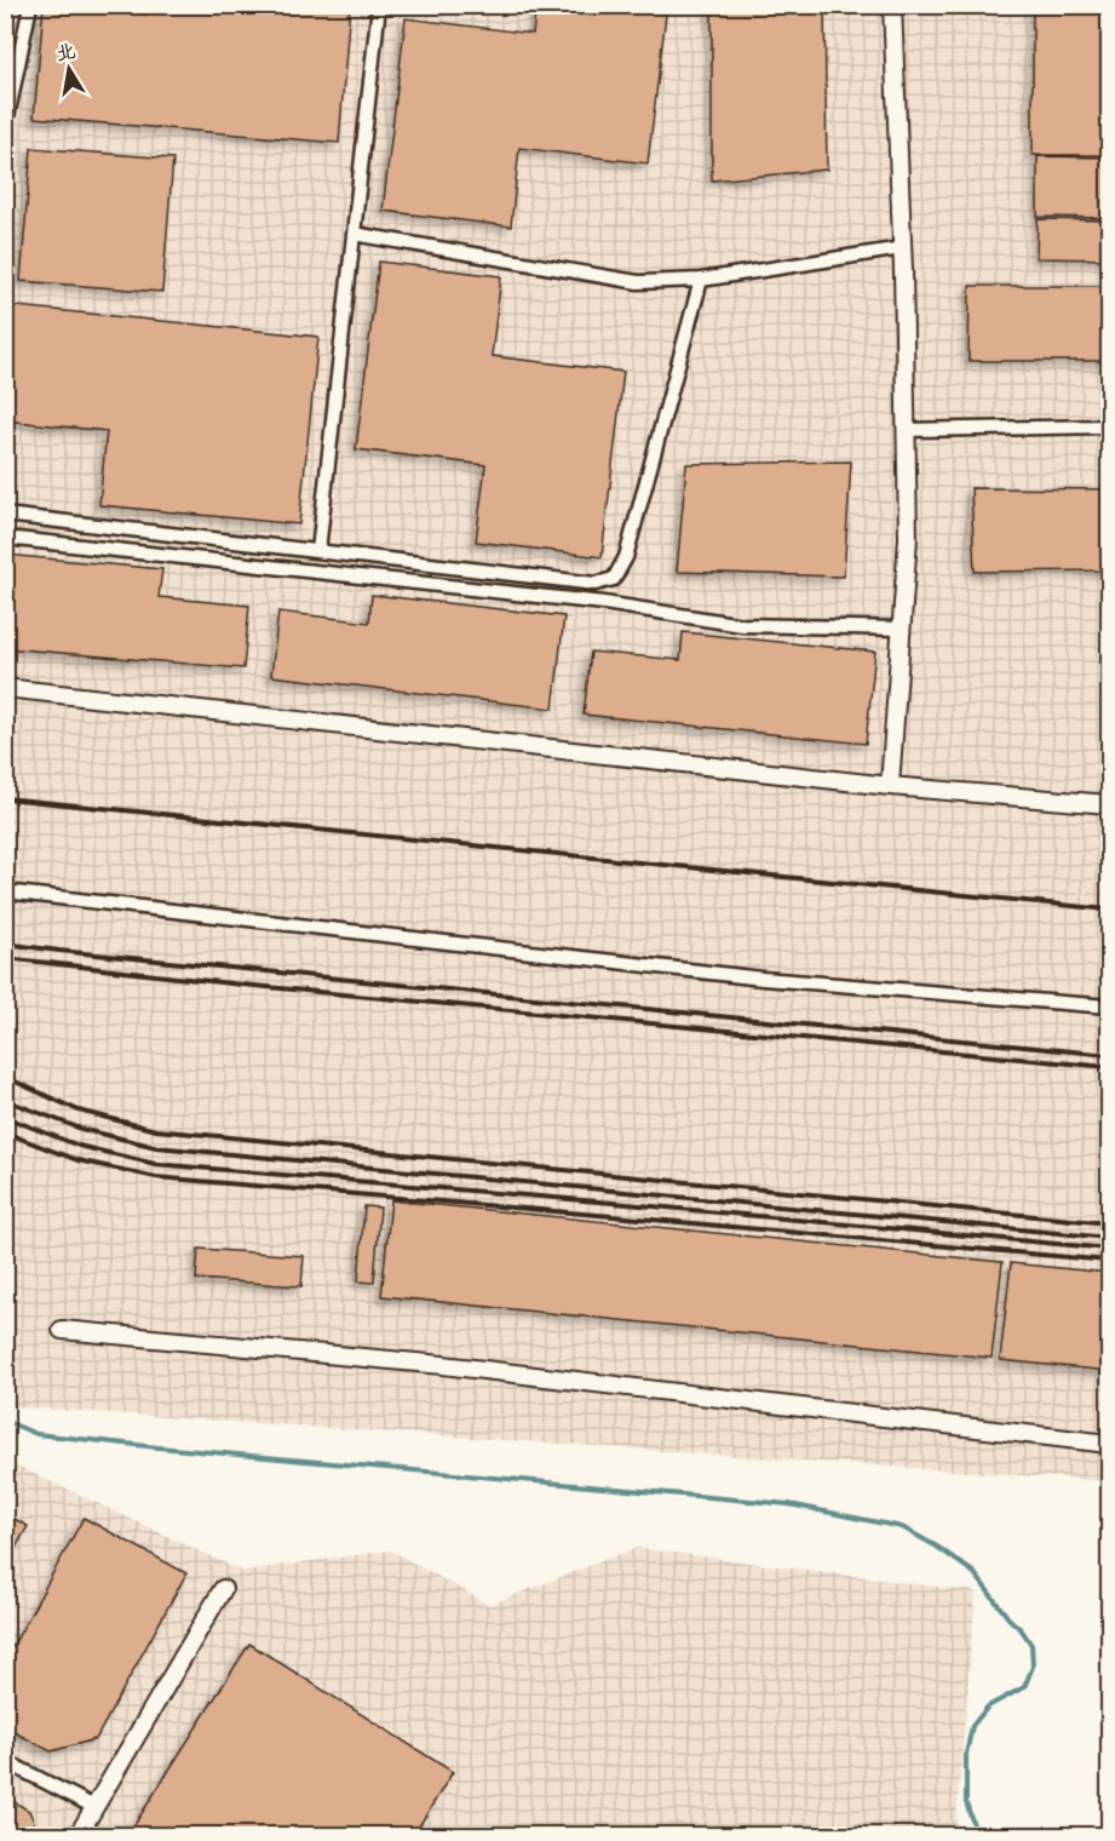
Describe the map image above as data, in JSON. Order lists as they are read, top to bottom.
{
  "north": "top"
}
